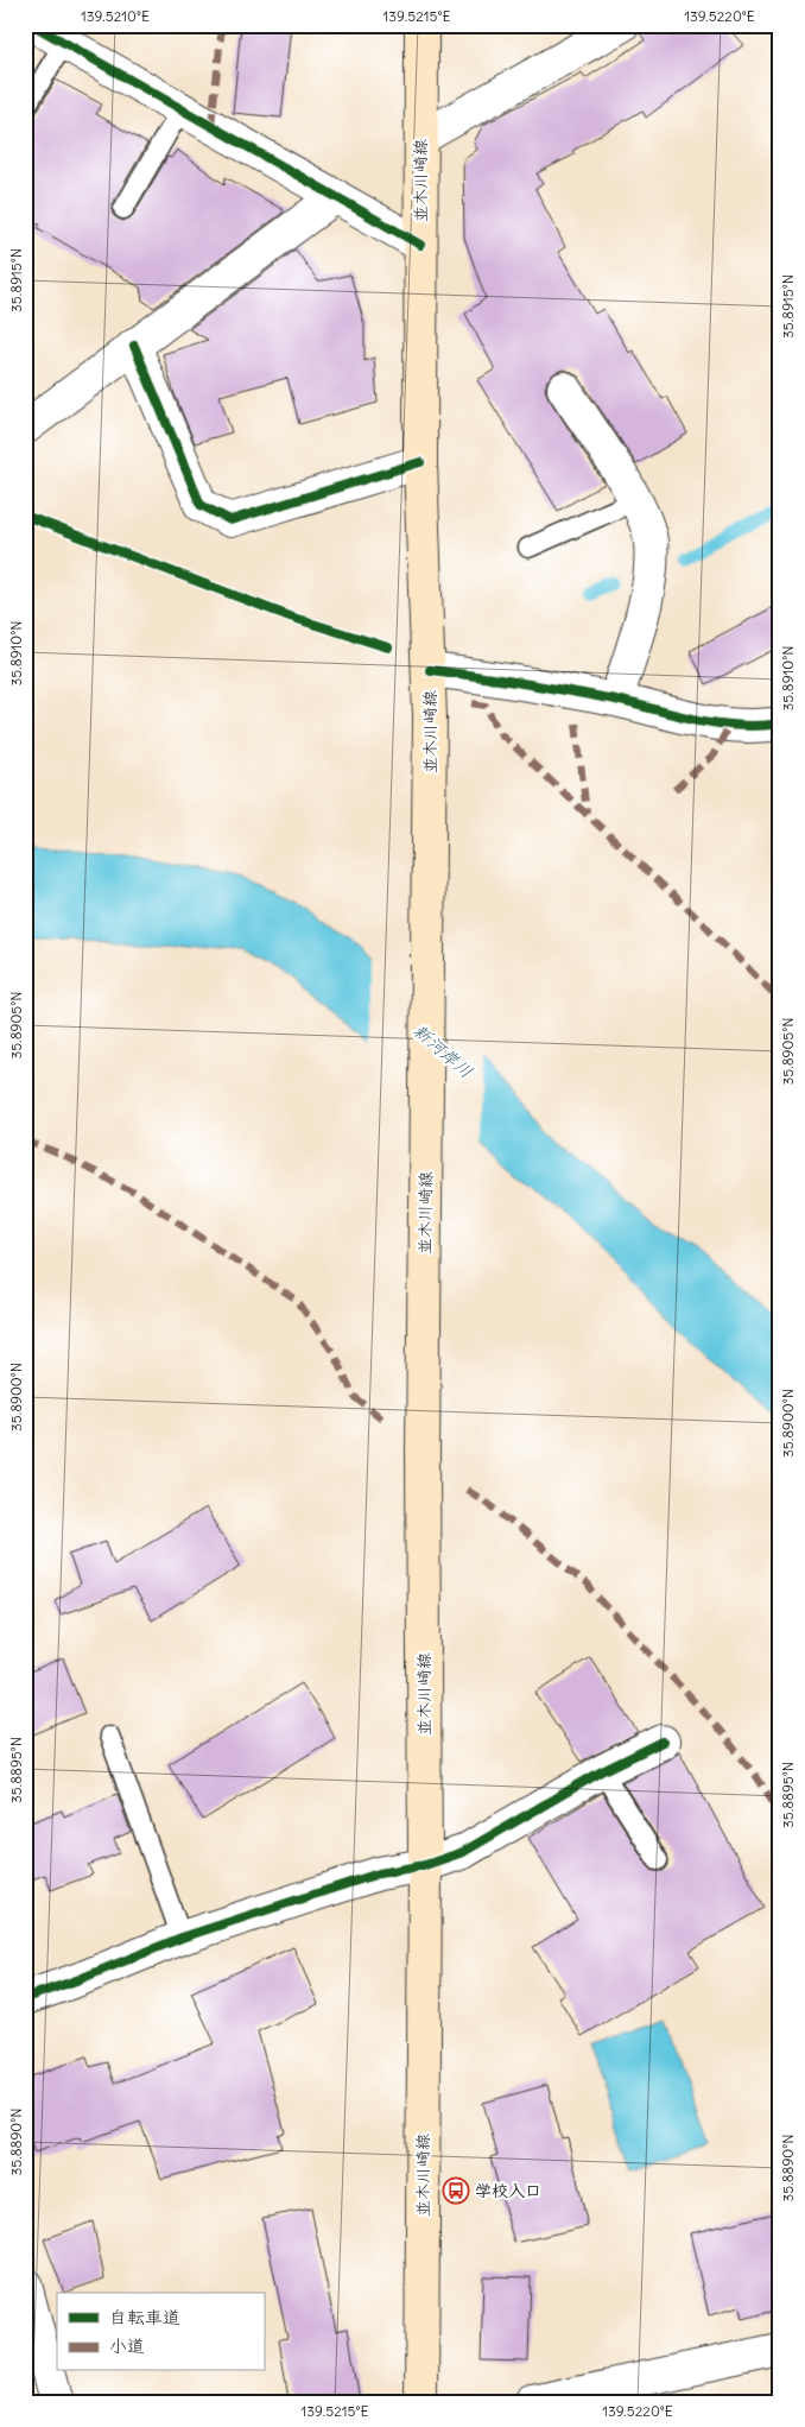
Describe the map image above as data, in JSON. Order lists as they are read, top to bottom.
{
  "streets": {
    "main road": ["並木川崎線"]
  },
  "water": ["新河岸川"],
  "places": {
    "bus stop": ["学校入口"]
  },
  "legend": ["自転車道", "小道"],
  "coordinates": [
    "139.5210°E",
    "139.5215°E",
    "139.5220°E",
    "35.8915°N",
    "35.8910°N",
    "35.8905°N",
    "35.8900°N",
    "35.8895°N",
    "35.8890°N"
  ]
}
